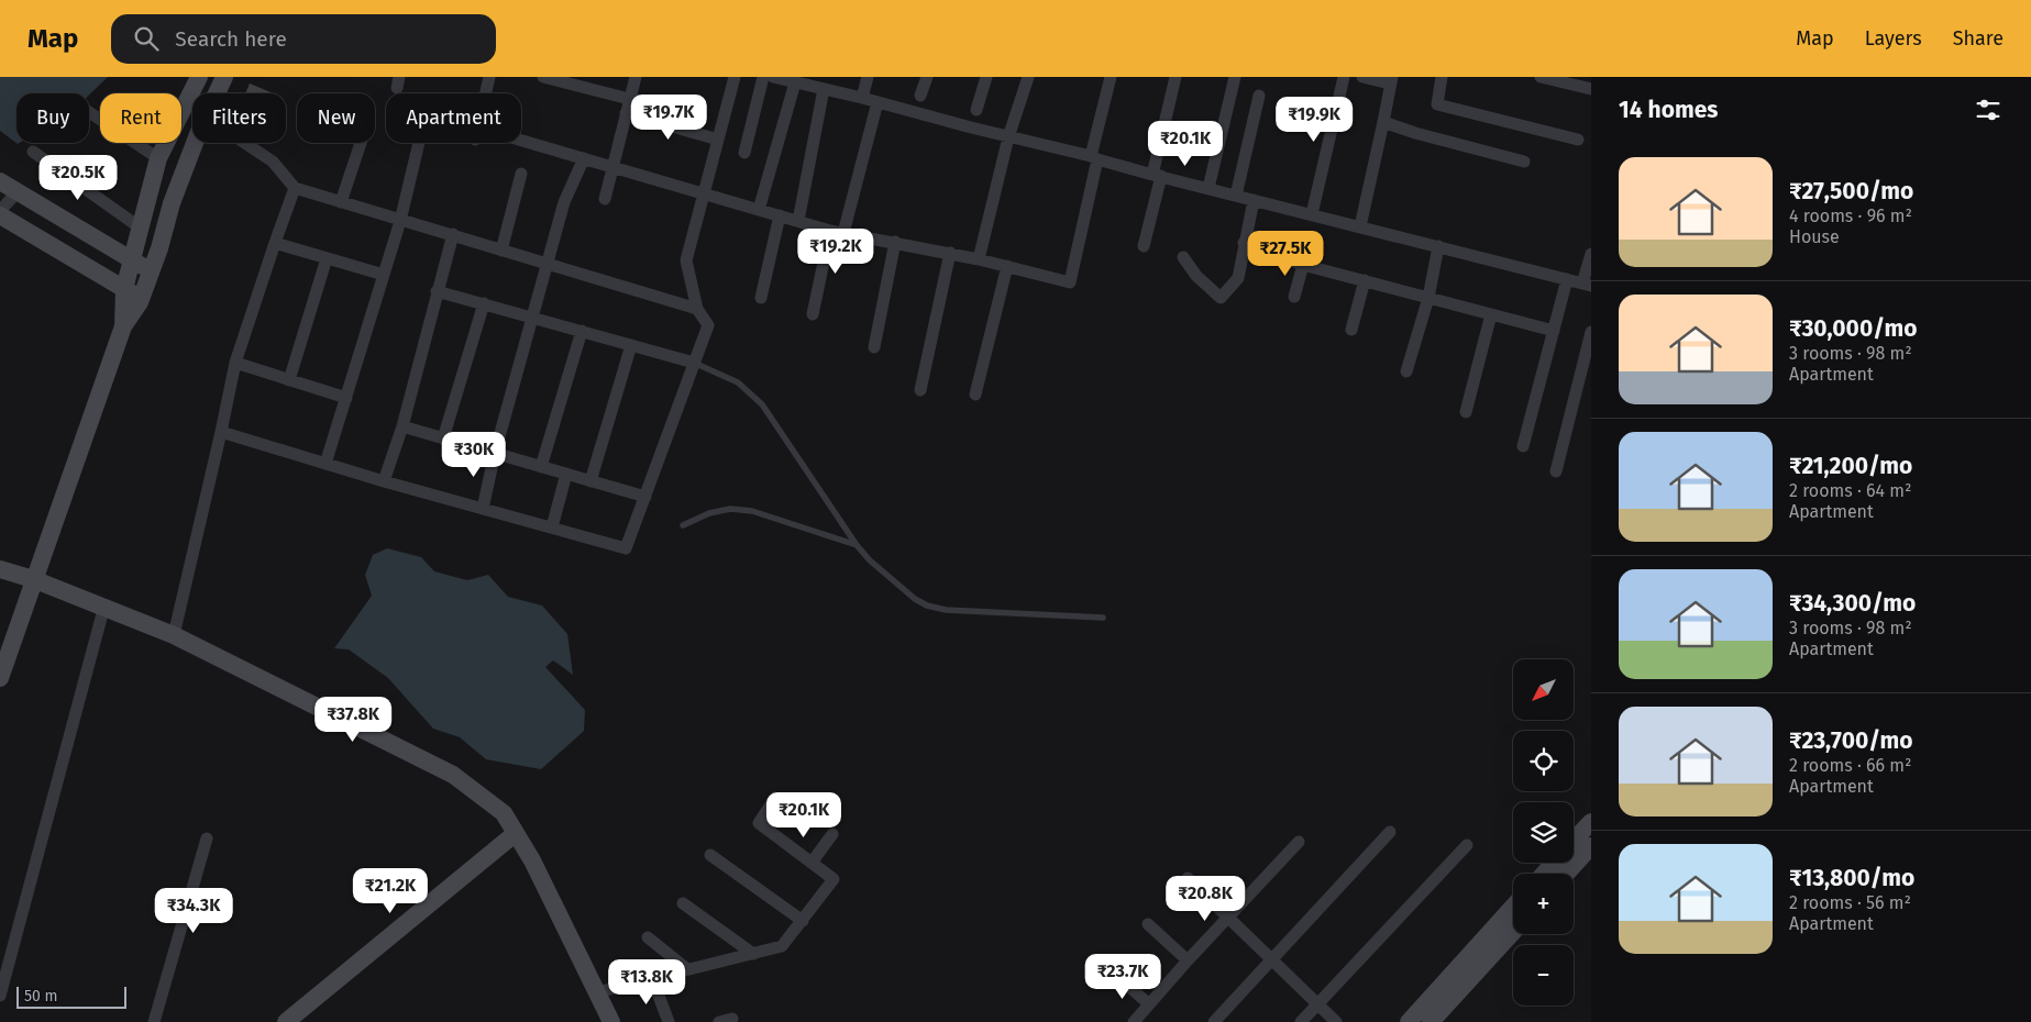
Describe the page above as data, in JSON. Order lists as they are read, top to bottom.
{
  "scale_bar": "50 m",
  "north": "bottom left",
  "page": {
    "header": "Map",
    "search": "Search here",
    "nav": ["Map", "Layers", "Share"],
    "heading": "14 homes",
    "chip": [
      "Buy",
      "Rent",
      "Filters",
      "New",
      "Apartment"
    ],
    "price": [
      "₹19.7K",
      "₹19.9K",
      "₹20.1K",
      "₹20.5K",
      "₹19.2K",
      "₹27.5K",
      "₹30K",
      "₹37.8K",
      "₹20.1K",
      "₹21.2K",
      "₹20.8K",
      "₹34.3K",
      "₹23.7K",
      "₹13.8K"
    ],
    "list": [
      {
        "name": "₹27,500/mo",
        "note": "4 rooms · 96 m² · House"
      },
      {
        "name": "₹30,000/mo",
        "note": "3 rooms · 98 m² · Apartment"
      },
      {
        "name": "₹21,200/mo",
        "note": "2 rooms · 64 m² · Apartment"
      },
      {
        "name": "₹34,300/mo",
        "note": "3 rooms · 98 m² · Apartment"
      },
      {
        "name": "₹23,700/mo",
        "note": "2 rooms · 66 m² · Apartment"
      },
      {
        "name": "₹13,800/mo",
        "note": "2 rooms · 56 m² · Apartment"
      }
    ],
    "map_buttons": ["+", "−"],
    "scale": "50 m"
  }
}
